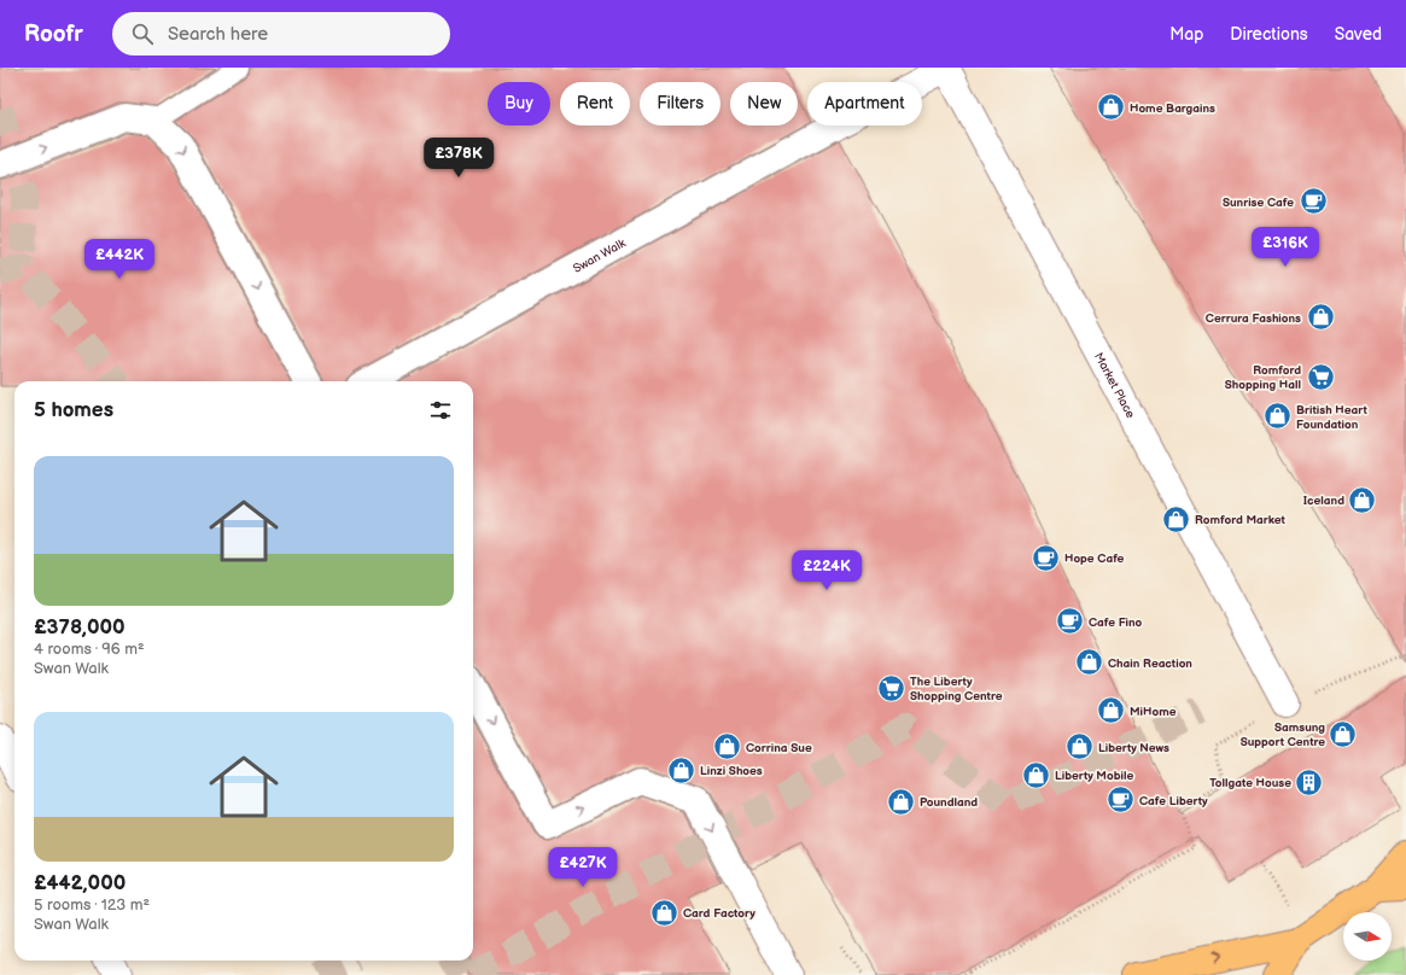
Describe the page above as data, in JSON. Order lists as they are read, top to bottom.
{
  "streets": {
    "street": ["Swan Walk", "Market Place"]
  },
  "crossings": [
    ["Swan Walk", "Market Place"]
  ],
  "places": {
    "shop": [
      "Home Bargains",
      "Cerrura Fashions",
      "British Heart Foundation",
      "Iceland",
      "Romford Market",
      "Chain Reaction",
      "MiHome",
      "Samsung Support Centre",
      "Corrina Sue",
      "Liberty News",
      "Linzi Shoes",
      "Liberty Mobile",
      "Poundland",
      "Card Factory"
    ],
    "cafe": [
      "Sunrise Cafe",
      "Hope Cafe",
      "Cafe Fino",
      "Cafe Liberty"
    ],
    "supermarket": ["Romford Shopping Hall", "The Liberty Shopping Centre"],
    "building": ["Tollgate House"]
  },
  "north": "right",
  "page": {
    "header": "Roofr",
    "search": "Search here",
    "nav": ["Map", "Directions", "Saved"],
    "chip": [
      "Buy",
      "Rent",
      "Filters",
      "New",
      "Apartment"
    ],
    "price": [
      "£378K",
      "£316K",
      "£442K",
      "£224K",
      "£427K"
    ],
    "heading": "5 homes",
    "list": [
      {
        "name": "£378,000",
        "note": "4 rooms · 96 m² · Swan Walk"
      },
      {
        "name": "£442,000",
        "note": "5 rooms · 123 m² · Swan Walk"
      }
    ]
  }
}
